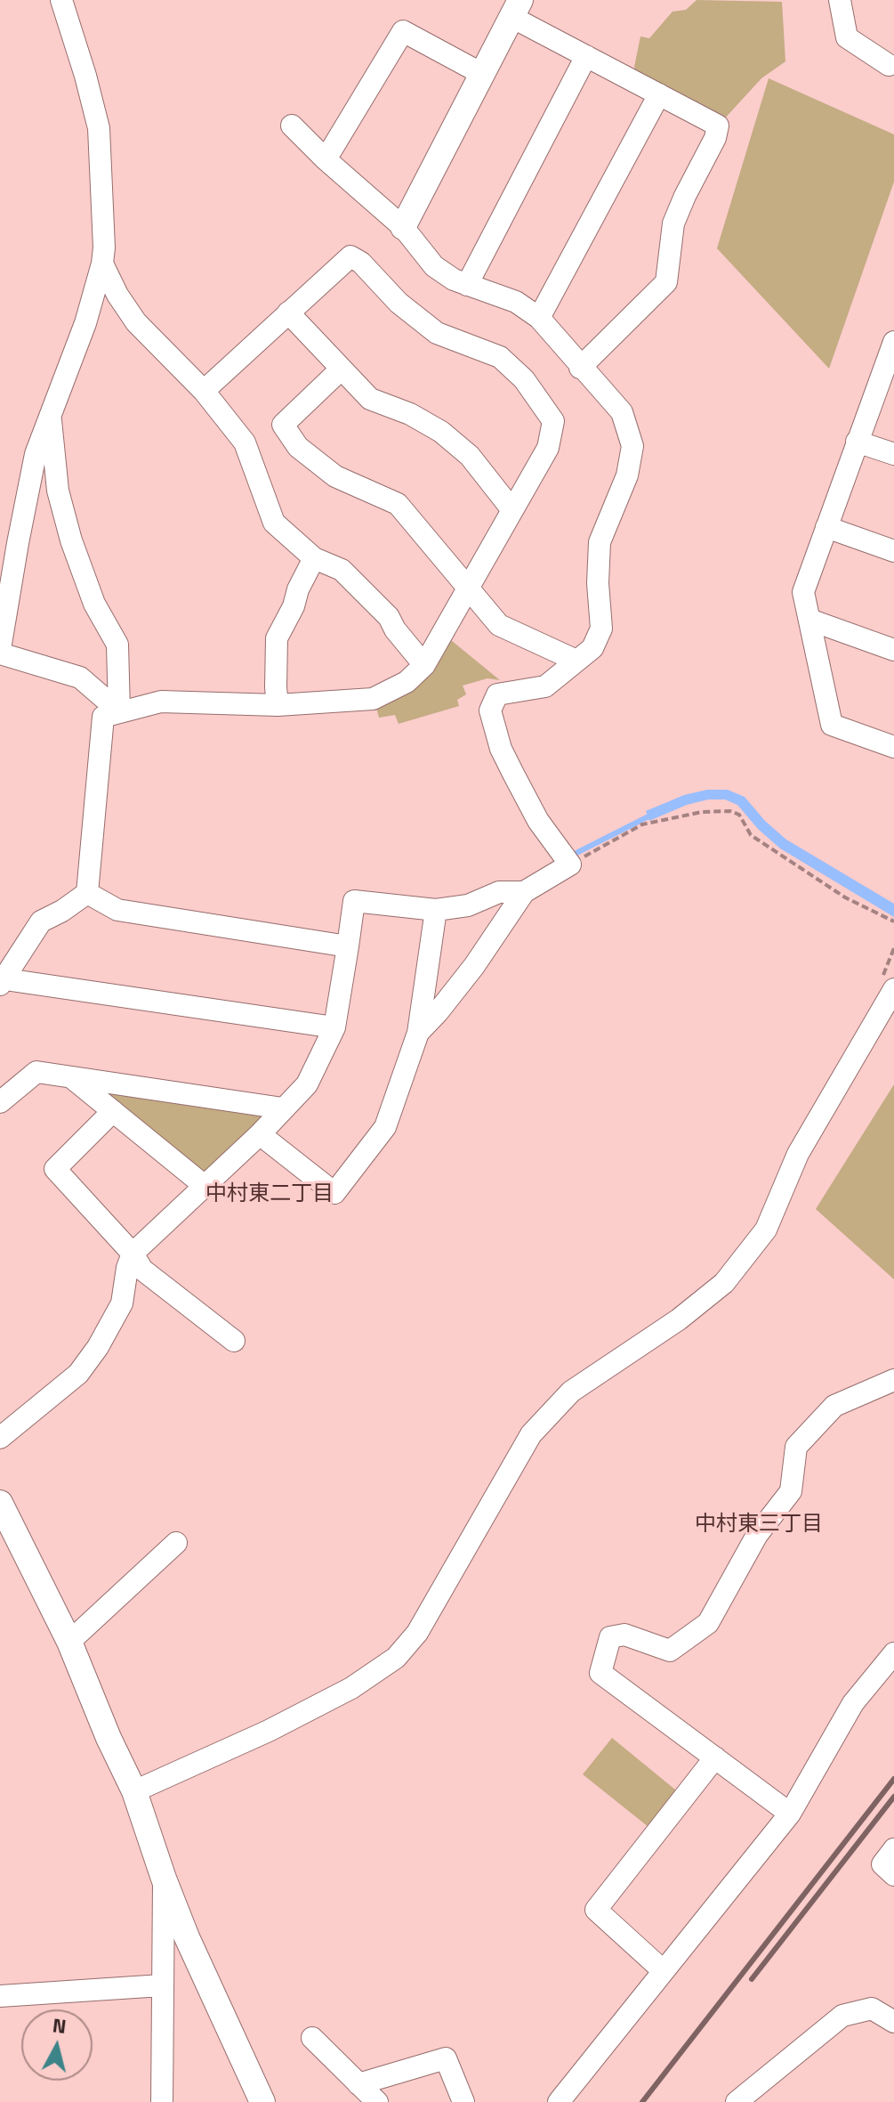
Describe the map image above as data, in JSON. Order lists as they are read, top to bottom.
{
  "districts": ["中村東二丁目", "中村東三丁目"],
  "north": "top"
}
